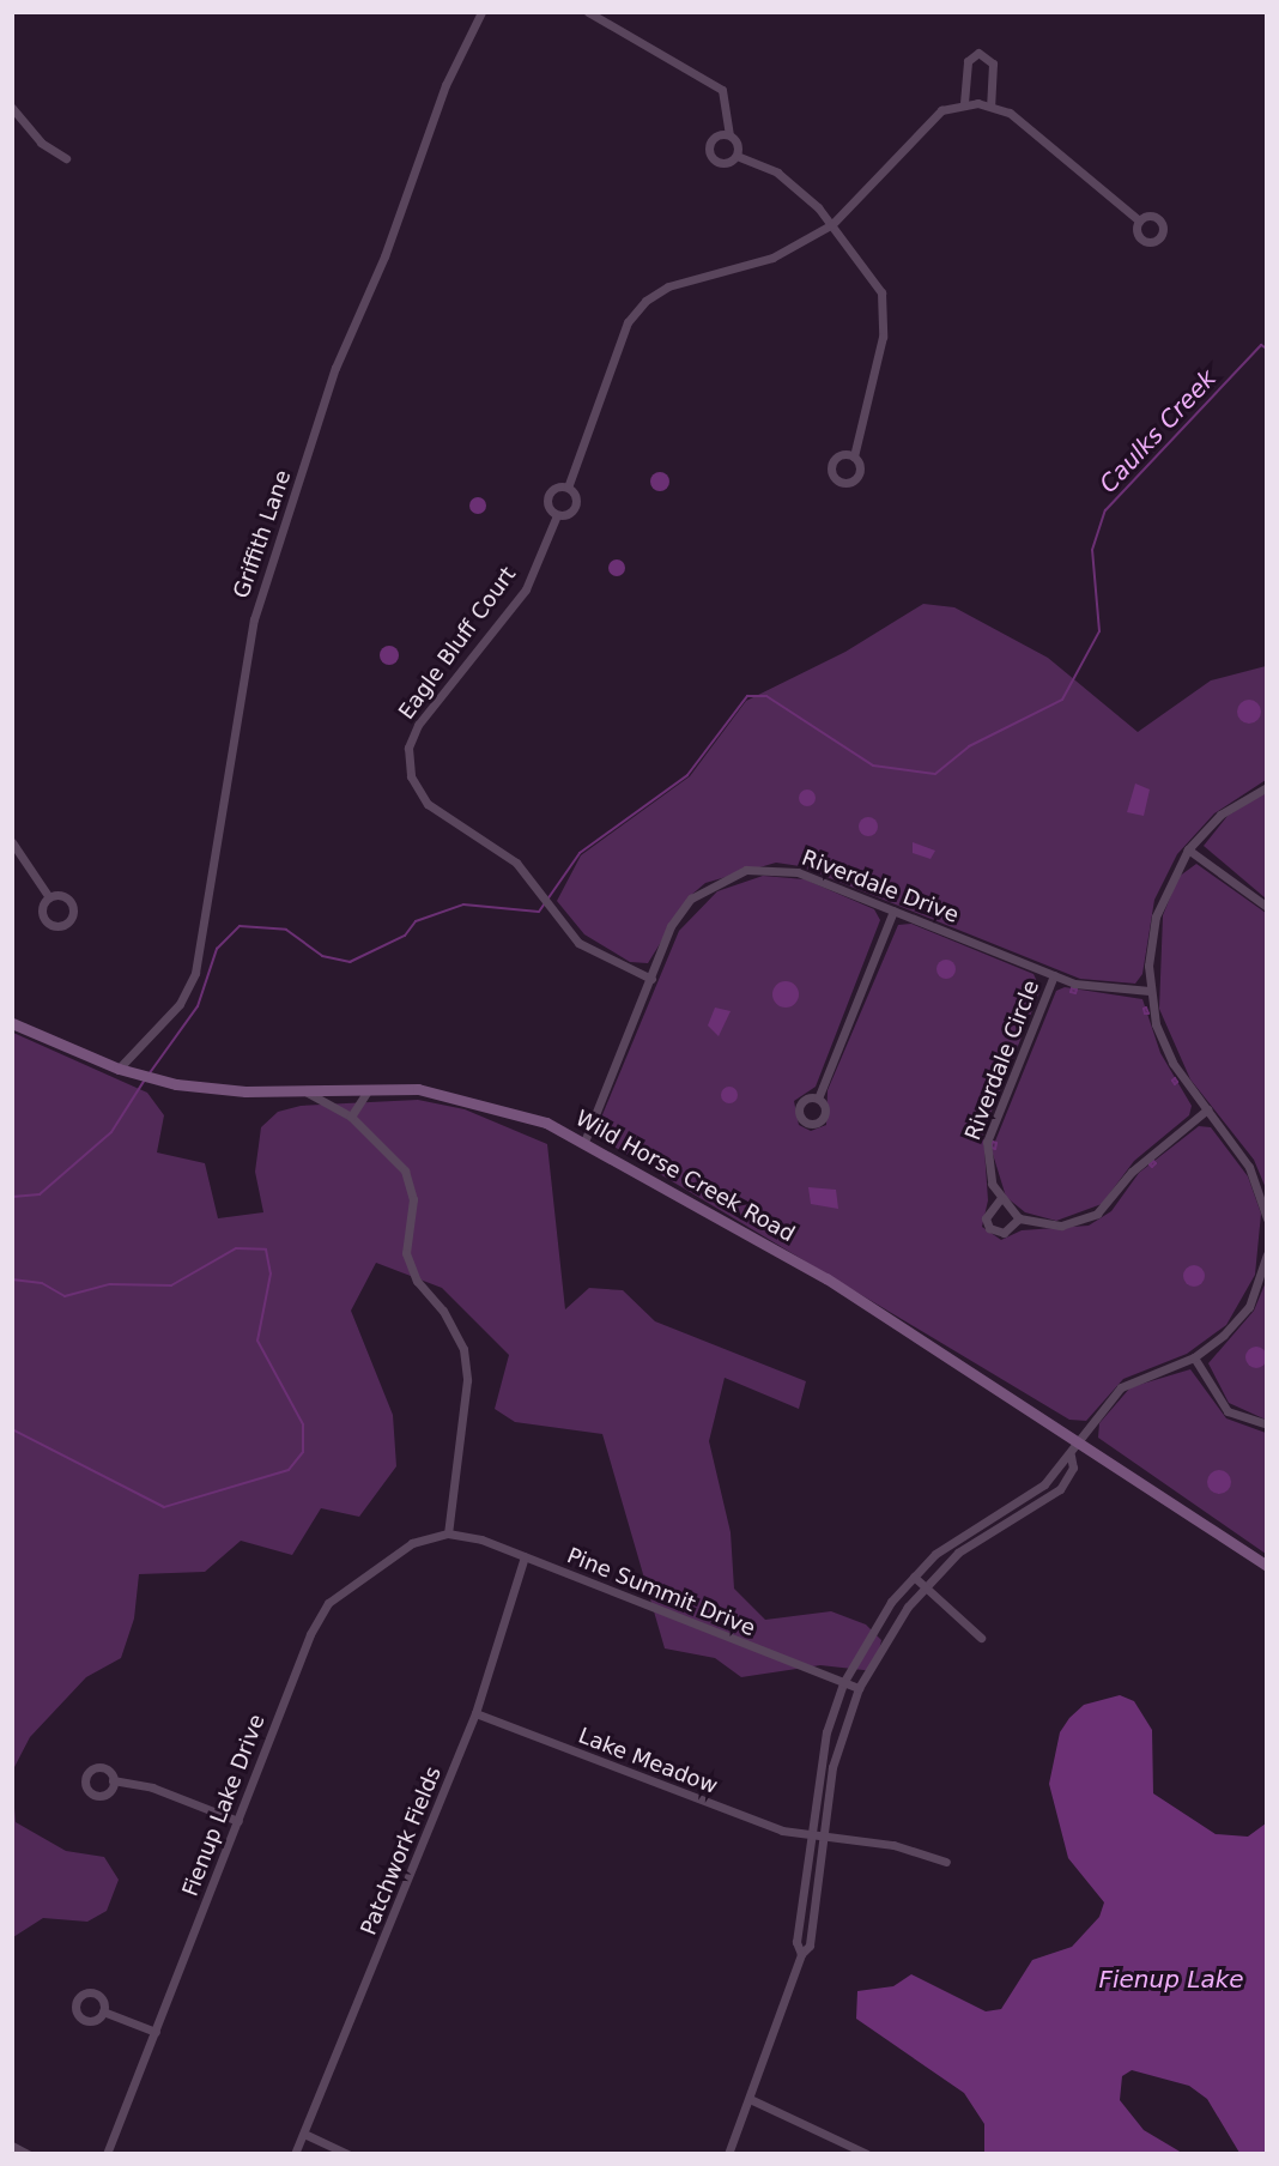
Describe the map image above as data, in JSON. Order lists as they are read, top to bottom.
{
  "streets": {
    "main road": ["Wild Horse Creek Road"],
    "street": [
      "Griffith Lane",
      "Eagle Bluff Court",
      "Riverdale Drive",
      "Riverdale Circle",
      "Pine Summit Drive",
      "Lake Meadow",
      "Fienup Lake Drive",
      "Patchwork Fields"
    ]
  },
  "crossings": [
    ["Griffith Lane", "Wild Horse Creek Road"],
    ["Eagle Bluff Court", "Riverdale Drive"],
    ["Riverdale Drive", "Riverdale Circle"],
    ["Riverdale Drive", "Wild Horse Creek Road"],
    ["Pine Summit Drive", "Fienup Lake Drive"],
    ["Pine Summit Drive", "Patchwork Fields"],
    ["Lake Meadow", "Patchwork Fields"]
  ],
  "water": ["Caulks Creek", "Fienup Lake"]
}
